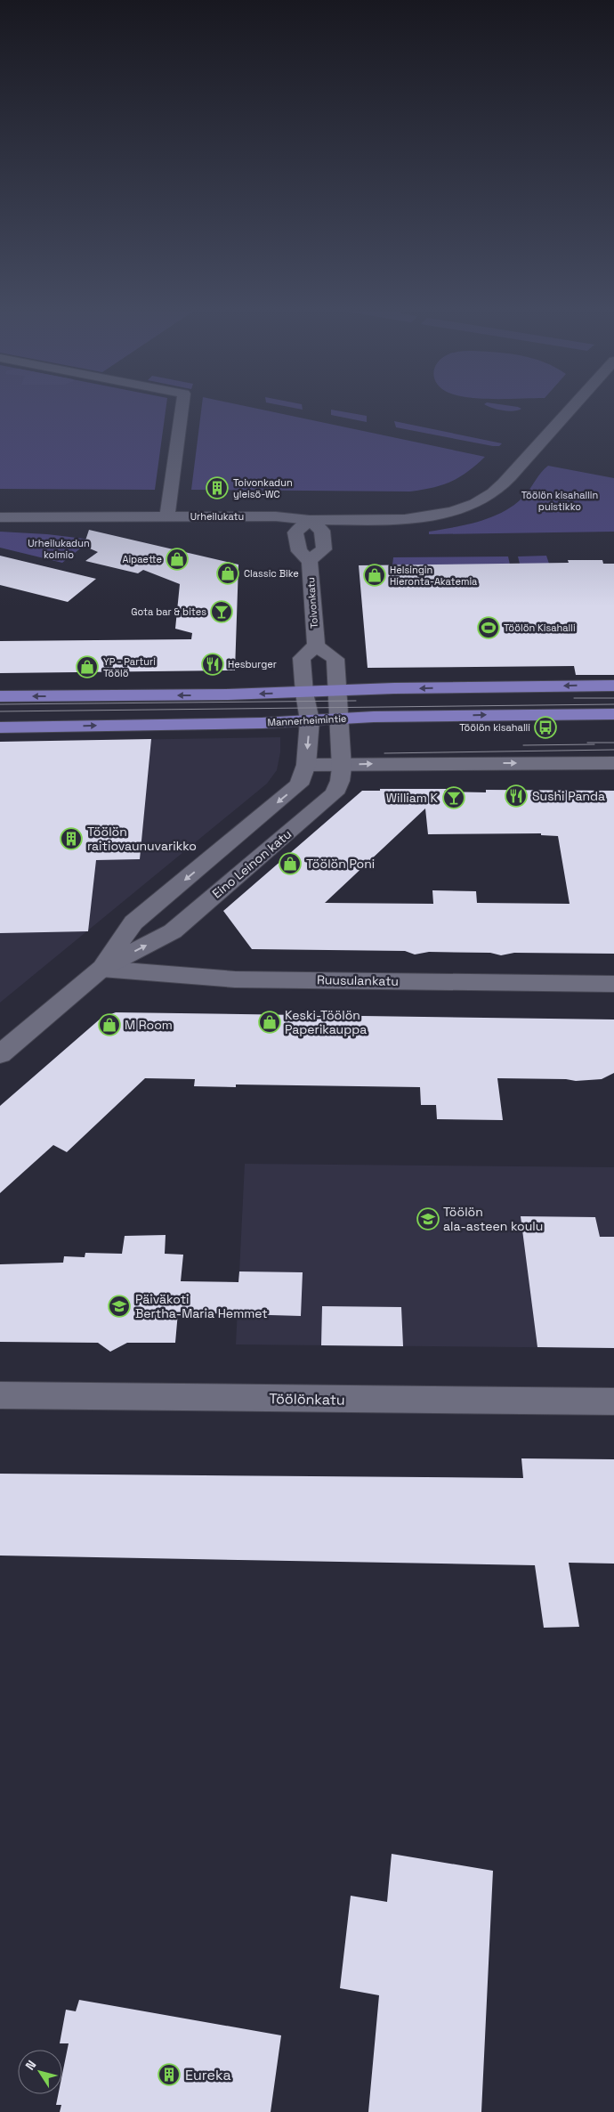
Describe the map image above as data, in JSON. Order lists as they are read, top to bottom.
{
  "streets": {
    "main road": ["Mannerheimintie"],
    "street": [
      "Urheilukatu",
      "Toivonkatu",
      "Eino Leinon katu",
      "Ruusulankatu",
      "Töölönkatu"
    ]
  },
  "crossings": [
    ["Urheilukatu", "Toivonkatu"],
    ["Toivonkatu", "Eino Leinon katu"],
    ["Mannerheimintie", "Eino Leinon katu"],
    ["Eino Leinon katu", "Ruusulankatu"]
  ],
  "parks": ["Töölön kisahallin puistikko", "Urheilukadun kolmio"],
  "places": {
    "building": ["Toivonkadun yleisö-WC", "Töölön raitiovaunuvarikko", "Eureka"],
    "shop": [
      "Aipaette",
      "Classic Bike",
      "Helsingin Hieronta-Akatemia",
      "YP - Parturi Töölö",
      "Töölön Poni",
      "Keski-Töölön Paperikauppa",
      "M Room"
    ],
    "bar": ["Gota bar & bites", "William K"],
    "sports": ["Töölön Kisahalli"],
    "restaurant": ["Hesburger", "Sushi Panda"],
    "bus stop": ["Töölön kisahalli"],
    "school or university": ["Töölön ala-asteen koulu", "Päiväkoti Bertha-Maria Hemmet"]
  },
  "north": "top left"
}
